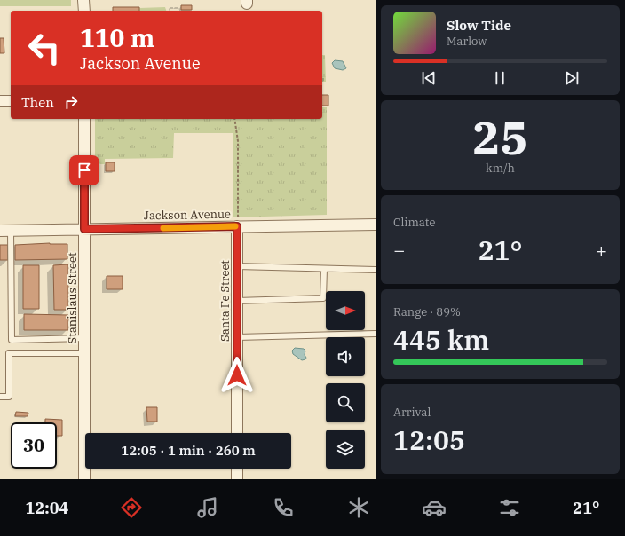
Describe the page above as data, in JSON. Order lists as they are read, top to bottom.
{
  "streets": {
    "street": ["Jackson Avenue", "Stanislaus Street", "Santa Fe Street"]
  },
  "crossings": [
    ["Jackson Avenue", "Stanislaus Street"],
    ["Jackson Avenue", "Santa Fe Street"]
  ],
  "north": "right",
  "page": {
    "turn": ["110 m", "Jackson Avenue"],
    "song": ["Slow Tide", "Marlow"],
    "then": "Then",
    "tile": [
      ["25", "km/h"],
      "Climate",
      ["Range · 89%", "445 km"],
      ["Arrival", "12:05"]
    ],
    "heat": ["−", "21°", "+"],
    "limit": "30",
    "trip": "12:05 · 1 min · 260 m",
    "tabs": ["12:04", "21°"]
  }
}
